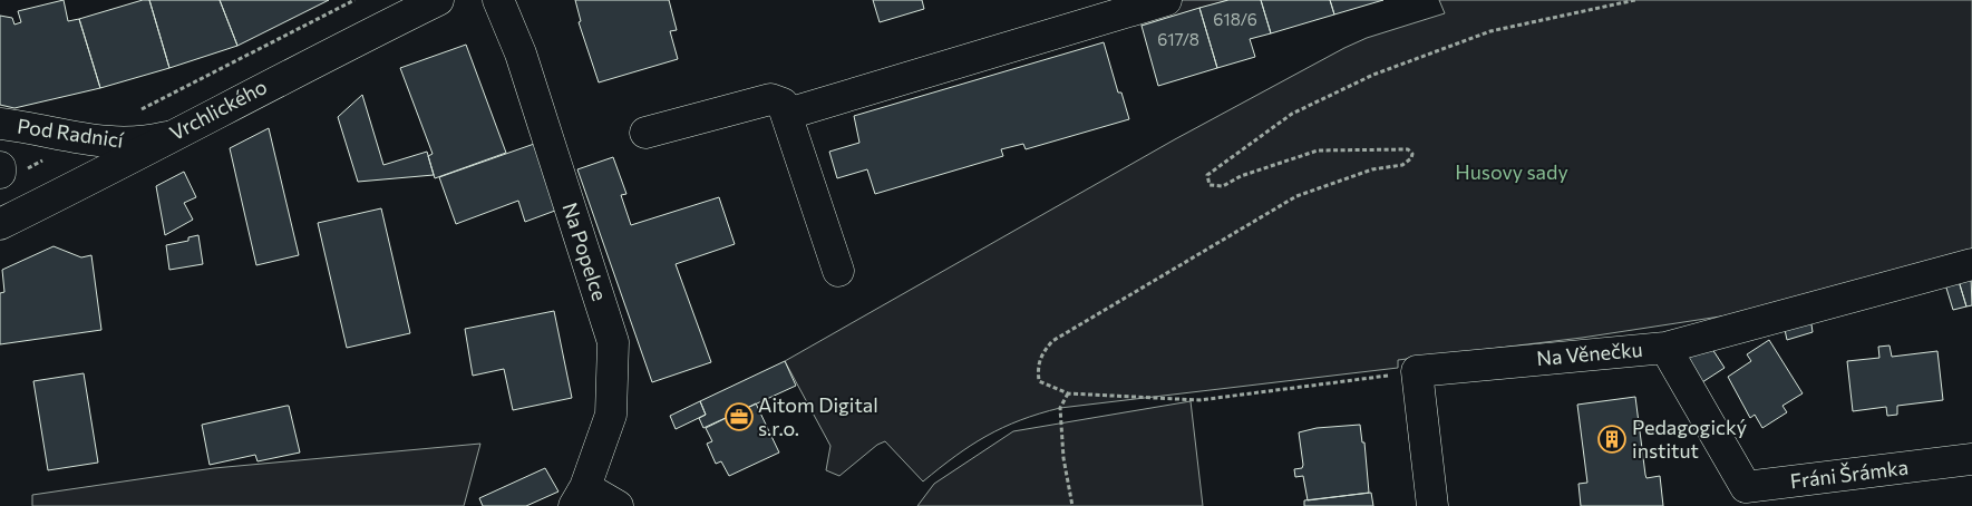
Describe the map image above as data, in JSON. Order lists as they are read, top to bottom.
{
  "streets": {
    "street": [
      "Vrchlického",
      "Pod Radnicí",
      "Na Popelce",
      "Na Věnečku",
      "Fráni Šrámka"
    ]
  },
  "crossings": [
    ["Vrchlického", "Pod Radnicí"]
  ],
  "parks": ["Husovy sady"],
  "places": {
    "office": ["Aitom Digital s.r.o."],
    "building": ["Pedagogický institut"]
  },
  "house_numbers": ["618/6", "617/8"]
}
